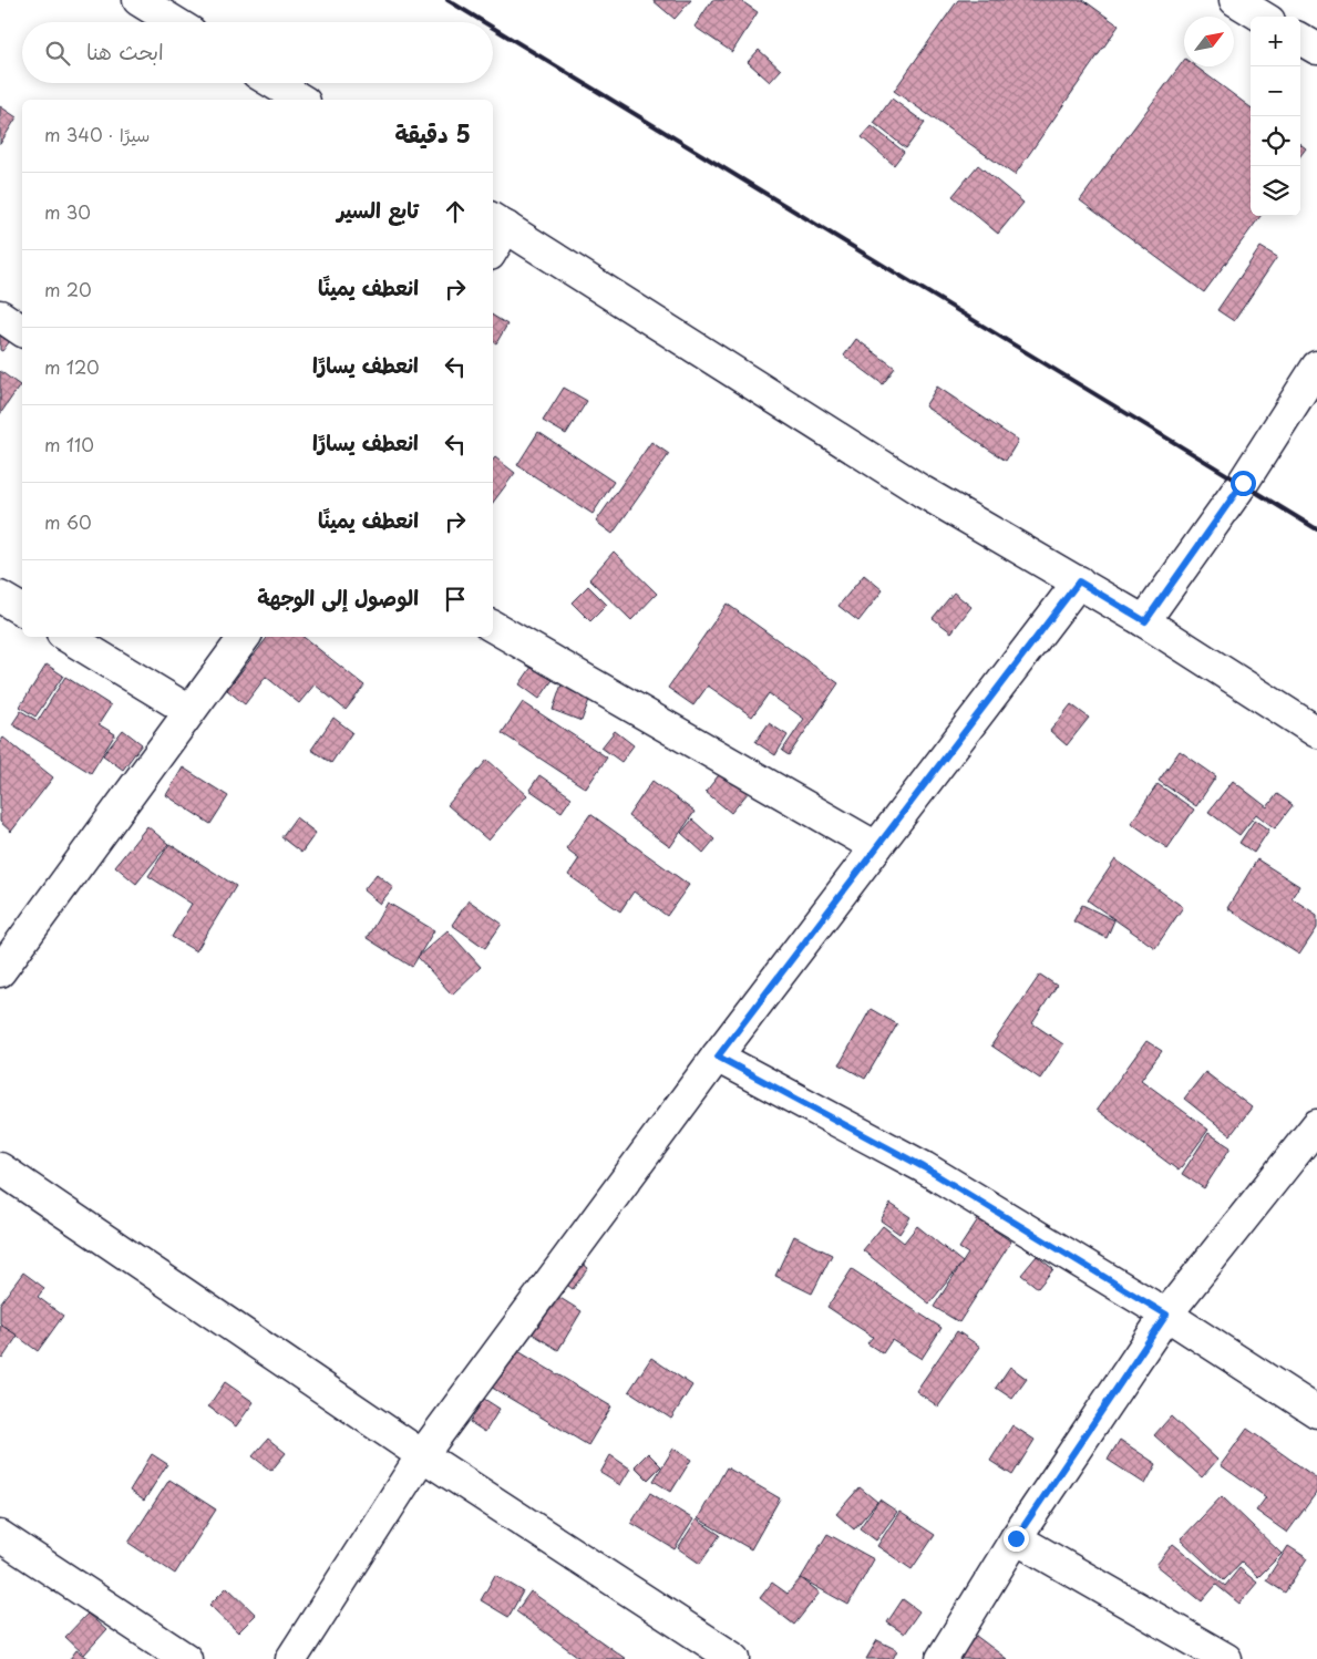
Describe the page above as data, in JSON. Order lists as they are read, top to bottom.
{
  "north": "top right",
  "page": {
    "map_buttons": ["+", "−"],
    "search": "ابحث هنا",
    "heading": ["5 دقيقة", "سيرًا · 340 m"],
    "list": [
      ["تابع السير", "30 m"],
      ["انعطف يمينًا", "20 m"],
      ["انعطف يسارًا", "120 m"],
      ["انعطف يسارًا", "110 m"],
      ["انعطف يمينًا", "60 m"],
      "الوصول إلى الوجهة"
    ]
  }
}
